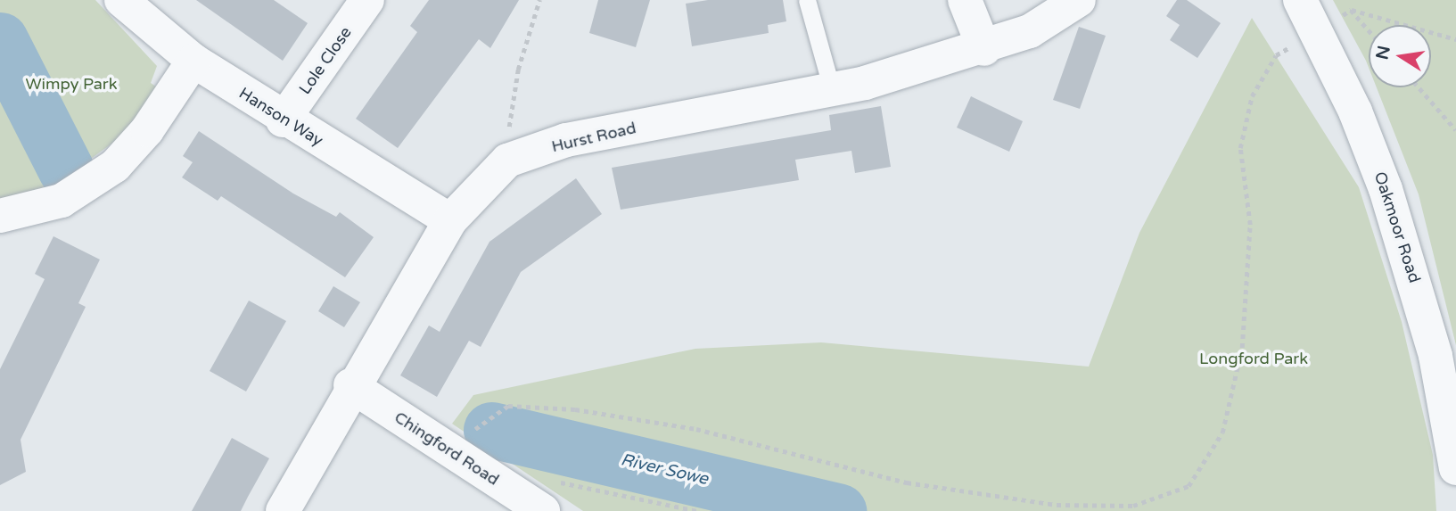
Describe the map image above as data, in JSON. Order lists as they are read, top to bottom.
{
  "streets": {
    "street": [
      "Lole Close",
      "Hanson Way",
      "Hurst Road",
      "Oakmoor Road",
      "Chingford Road"
    ]
  },
  "crossings": [
    ["Lole Close", "Hanson Way"],
    ["Hanson Way", "Hurst Road"],
    ["Hurst Road", "Chingford Road"]
  ],
  "water": ["River Sowe"],
  "parks": ["Wimpy Park", "Longford Park"],
  "north": "left"
}
